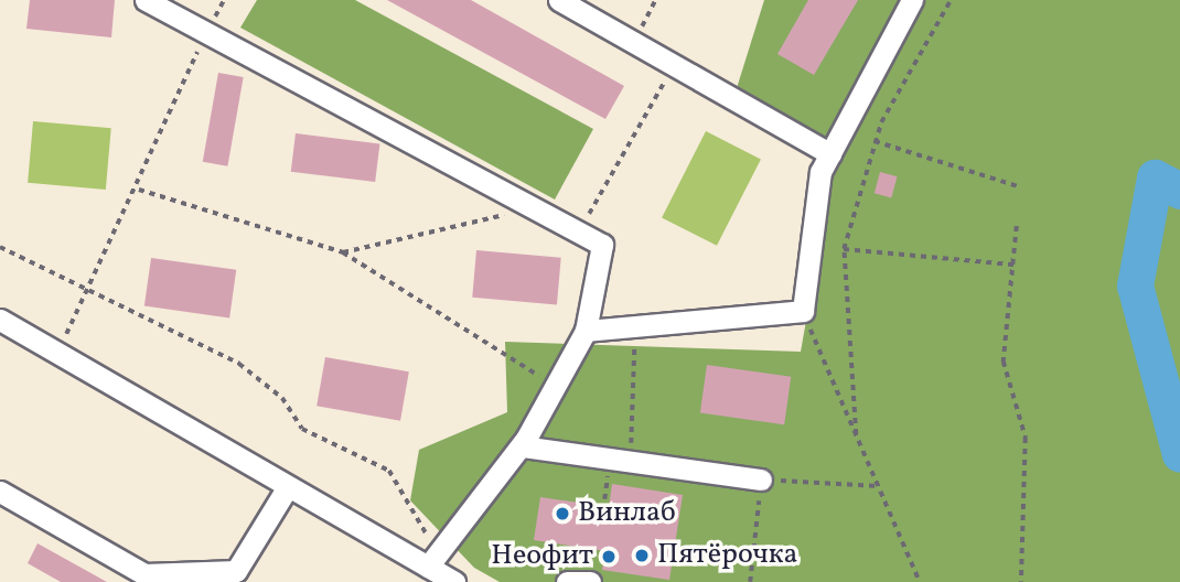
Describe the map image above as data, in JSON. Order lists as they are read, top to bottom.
{
  "places": ["Винлаб", "Пятёрочка", "Неофит"]
}
